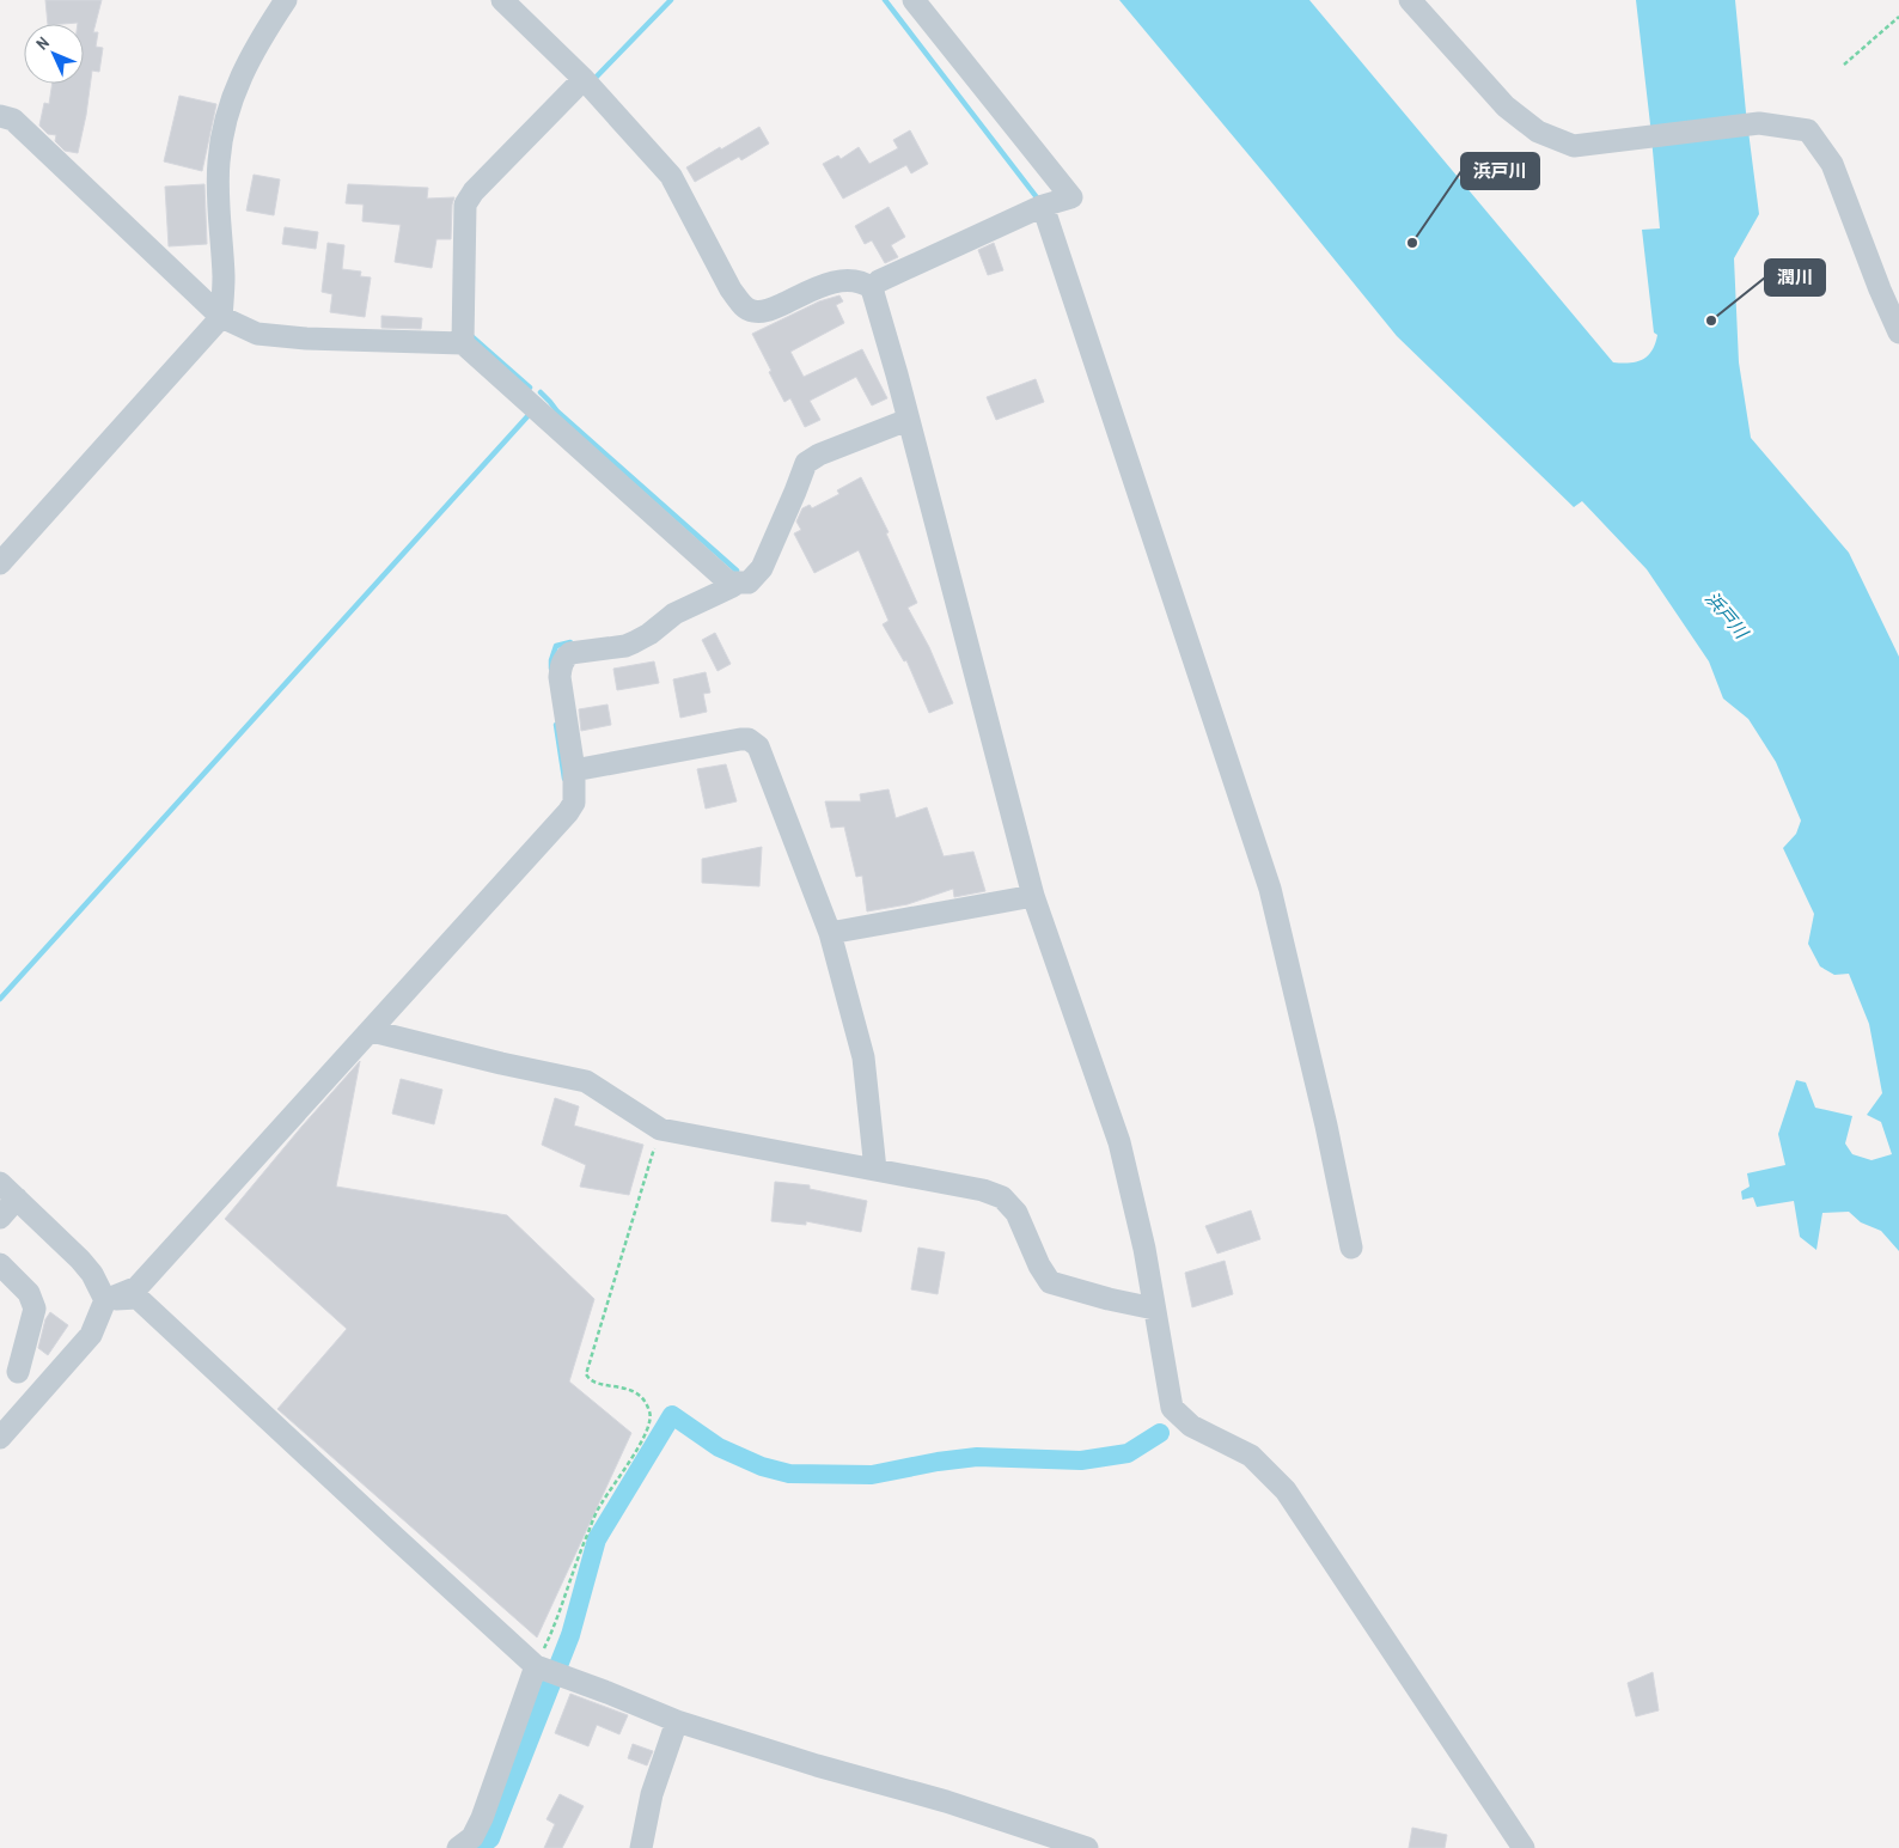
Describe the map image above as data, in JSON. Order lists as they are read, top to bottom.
{
  "water": ["浜戸川"],
  "places": ["浜戸川", "潤川"],
  "north": "top left"
}
